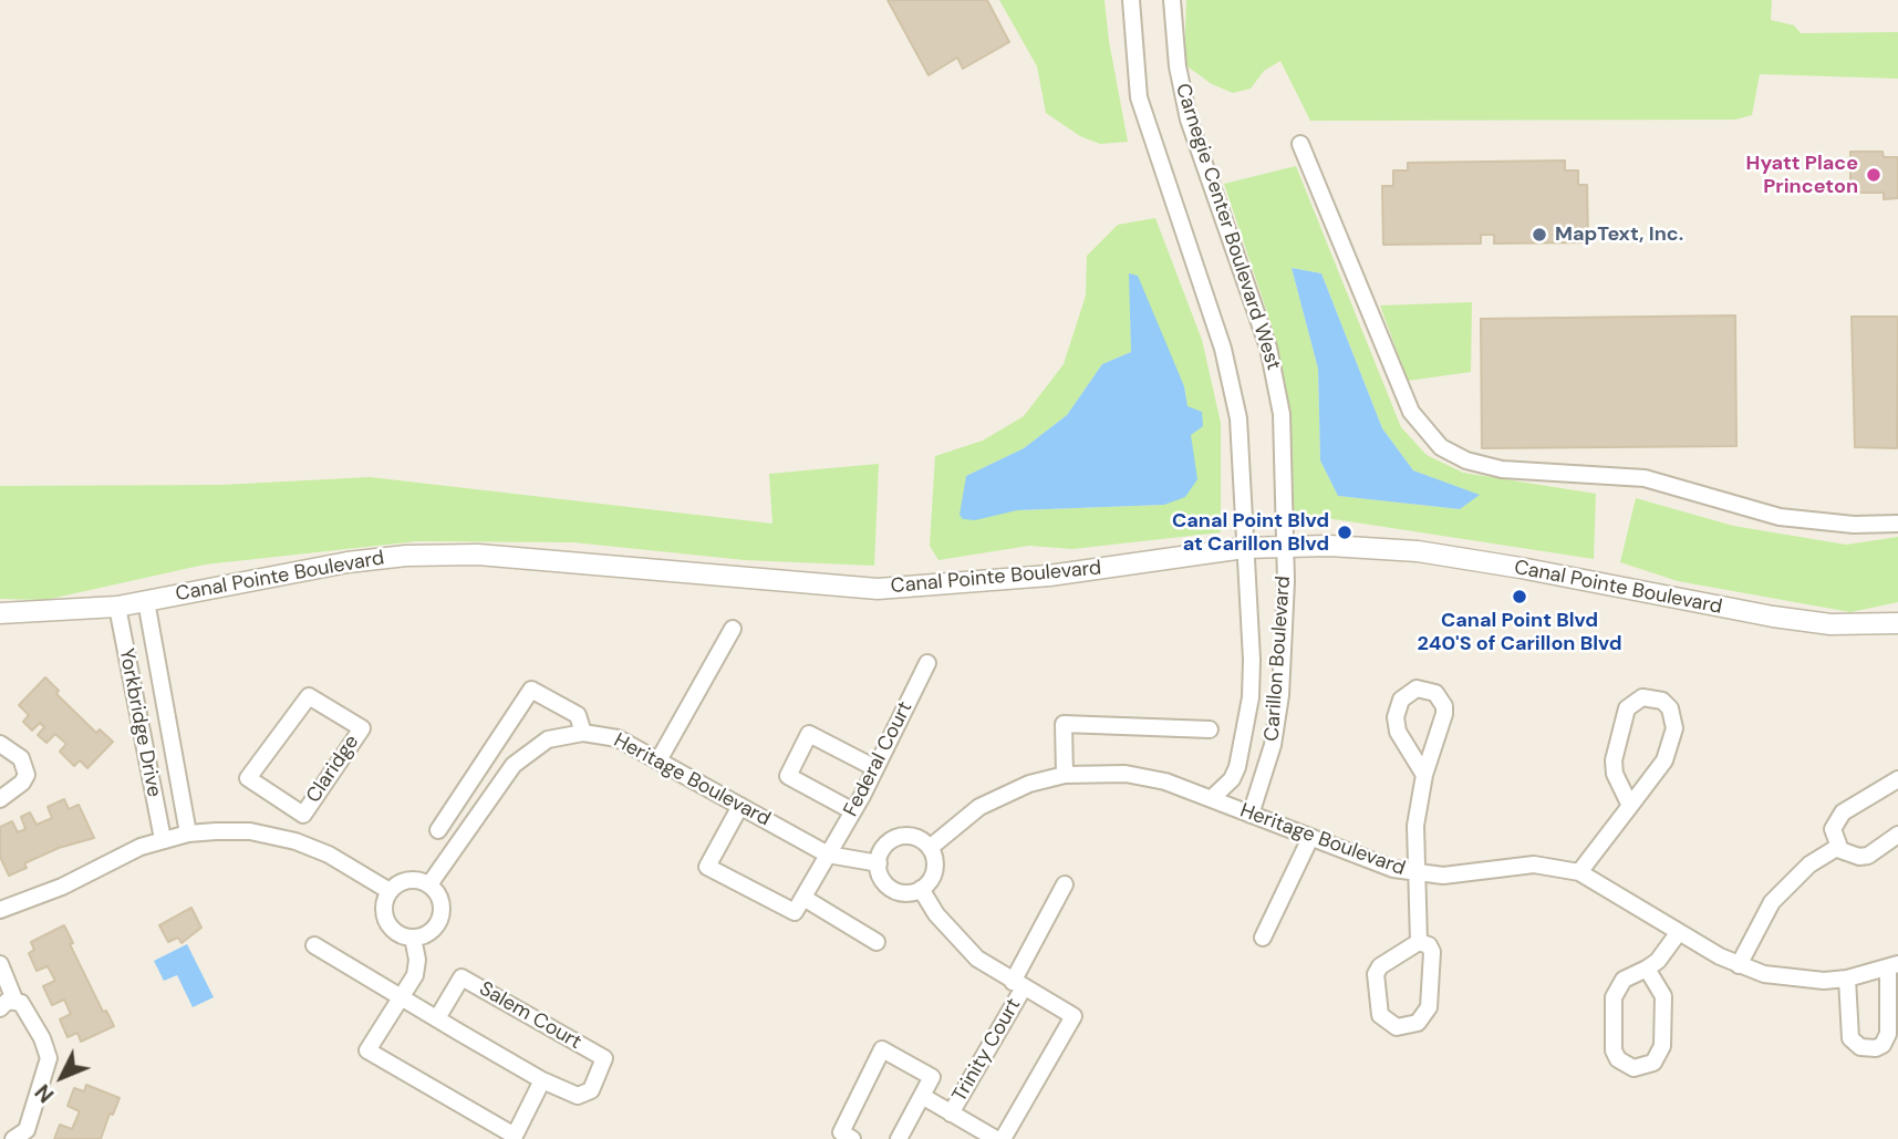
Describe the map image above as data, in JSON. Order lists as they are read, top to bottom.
{
  "streets": {
    "street": [
      "Carnegie Center Boulevard West",
      "Canal Pointe Boulevard",
      "Carillon Boulevard",
      "Yorkbridge Drive",
      "Federal Court",
      "Claridge",
      "Heritage Boulevard",
      "Salem Court",
      "Trinity Court"
    ]
  },
  "crossings": [
    ["Carnegie Center Boulevard West", "Canal Pointe Boulevard"],
    ["Carnegie Center Boulevard West", "Carillon Boulevard"],
    ["Canal Pointe Boulevard", "Carillon Boulevard"],
    ["Canal Pointe Boulevard", "Yorkbridge Drive"],
    ["Carillon Boulevard", "Heritage Boulevard"],
    ["Federal Court", "Heritage Boulevard"],
    ["Heritage Boulevard", "Trinity Court"]
  ],
  "places": [
    "Hyatt Place Princeton",
    "MapText, Inc.",
    "Canal Point Blvd at Carillon Blvd",
    "Canal Point Blvd 240'S of Carillon Blvd"
  ],
  "north": "bottom left"
}
